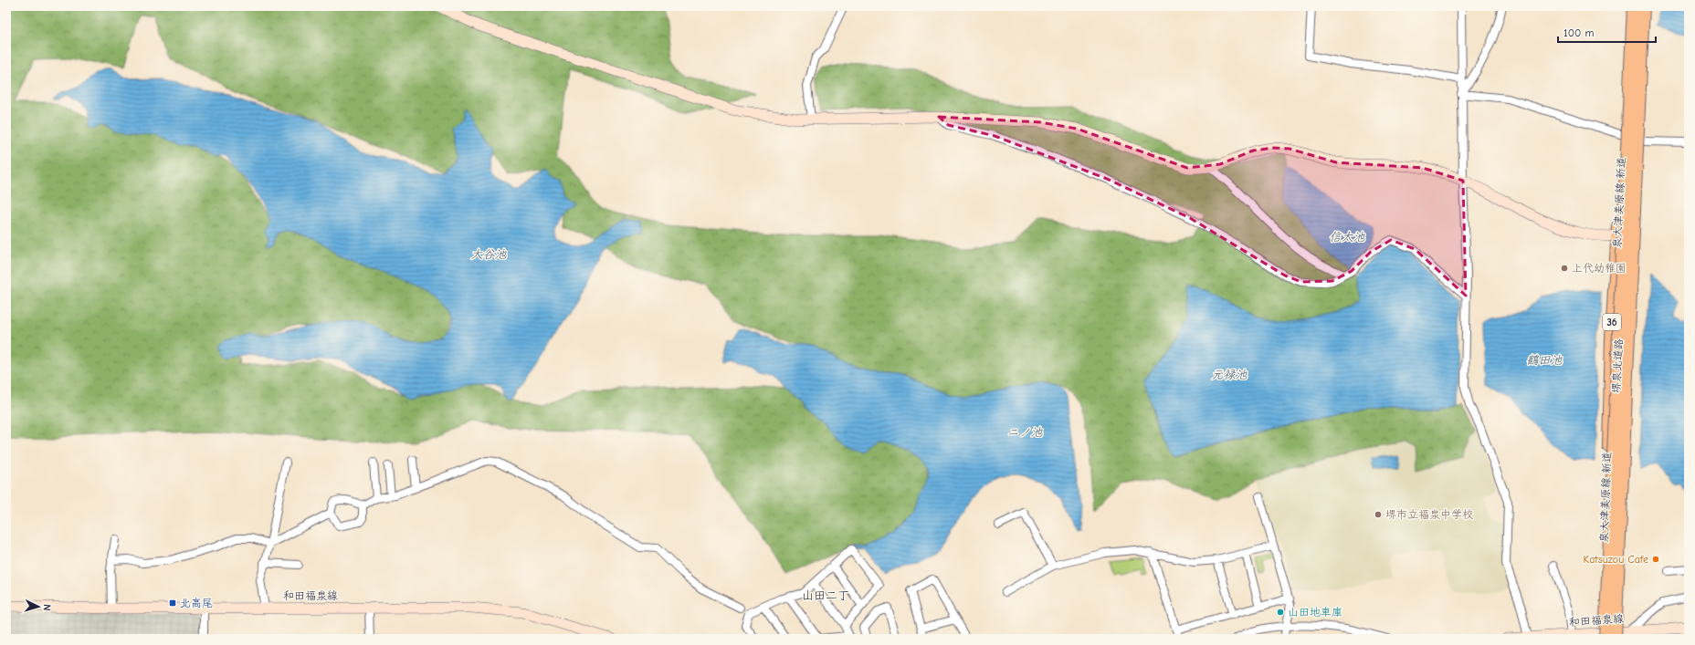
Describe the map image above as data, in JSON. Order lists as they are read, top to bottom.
{
  "streets": {
    "highway": ["堺泉北道路"],
    "main road": ["泉大津美原線 新道", "36"],
    "street": ["和田福泉線"]
  },
  "crossings": [
    ["泉大津美原線 新道", "堺泉北道路"],
    ["泉大津美原線 新道", "和田福泉線"],
    ["堺泉北道路", "和田福泉線"]
  ],
  "districts": ["山田二丁"],
  "water": [
    "信太池",
    "大谷池",
    "鶴田池",
    "元禄池",
    "ニノ池"
  ],
  "places": {
    "other": [
      "上代幼稚園",
      "堺市立福泉中学校",
      "Katsuzou Cafe",
      "山田地車庫"
    ],
    "transit": ["北高尾"]
  },
  "scale_bar": "100 m",
  "north": "right"
}
